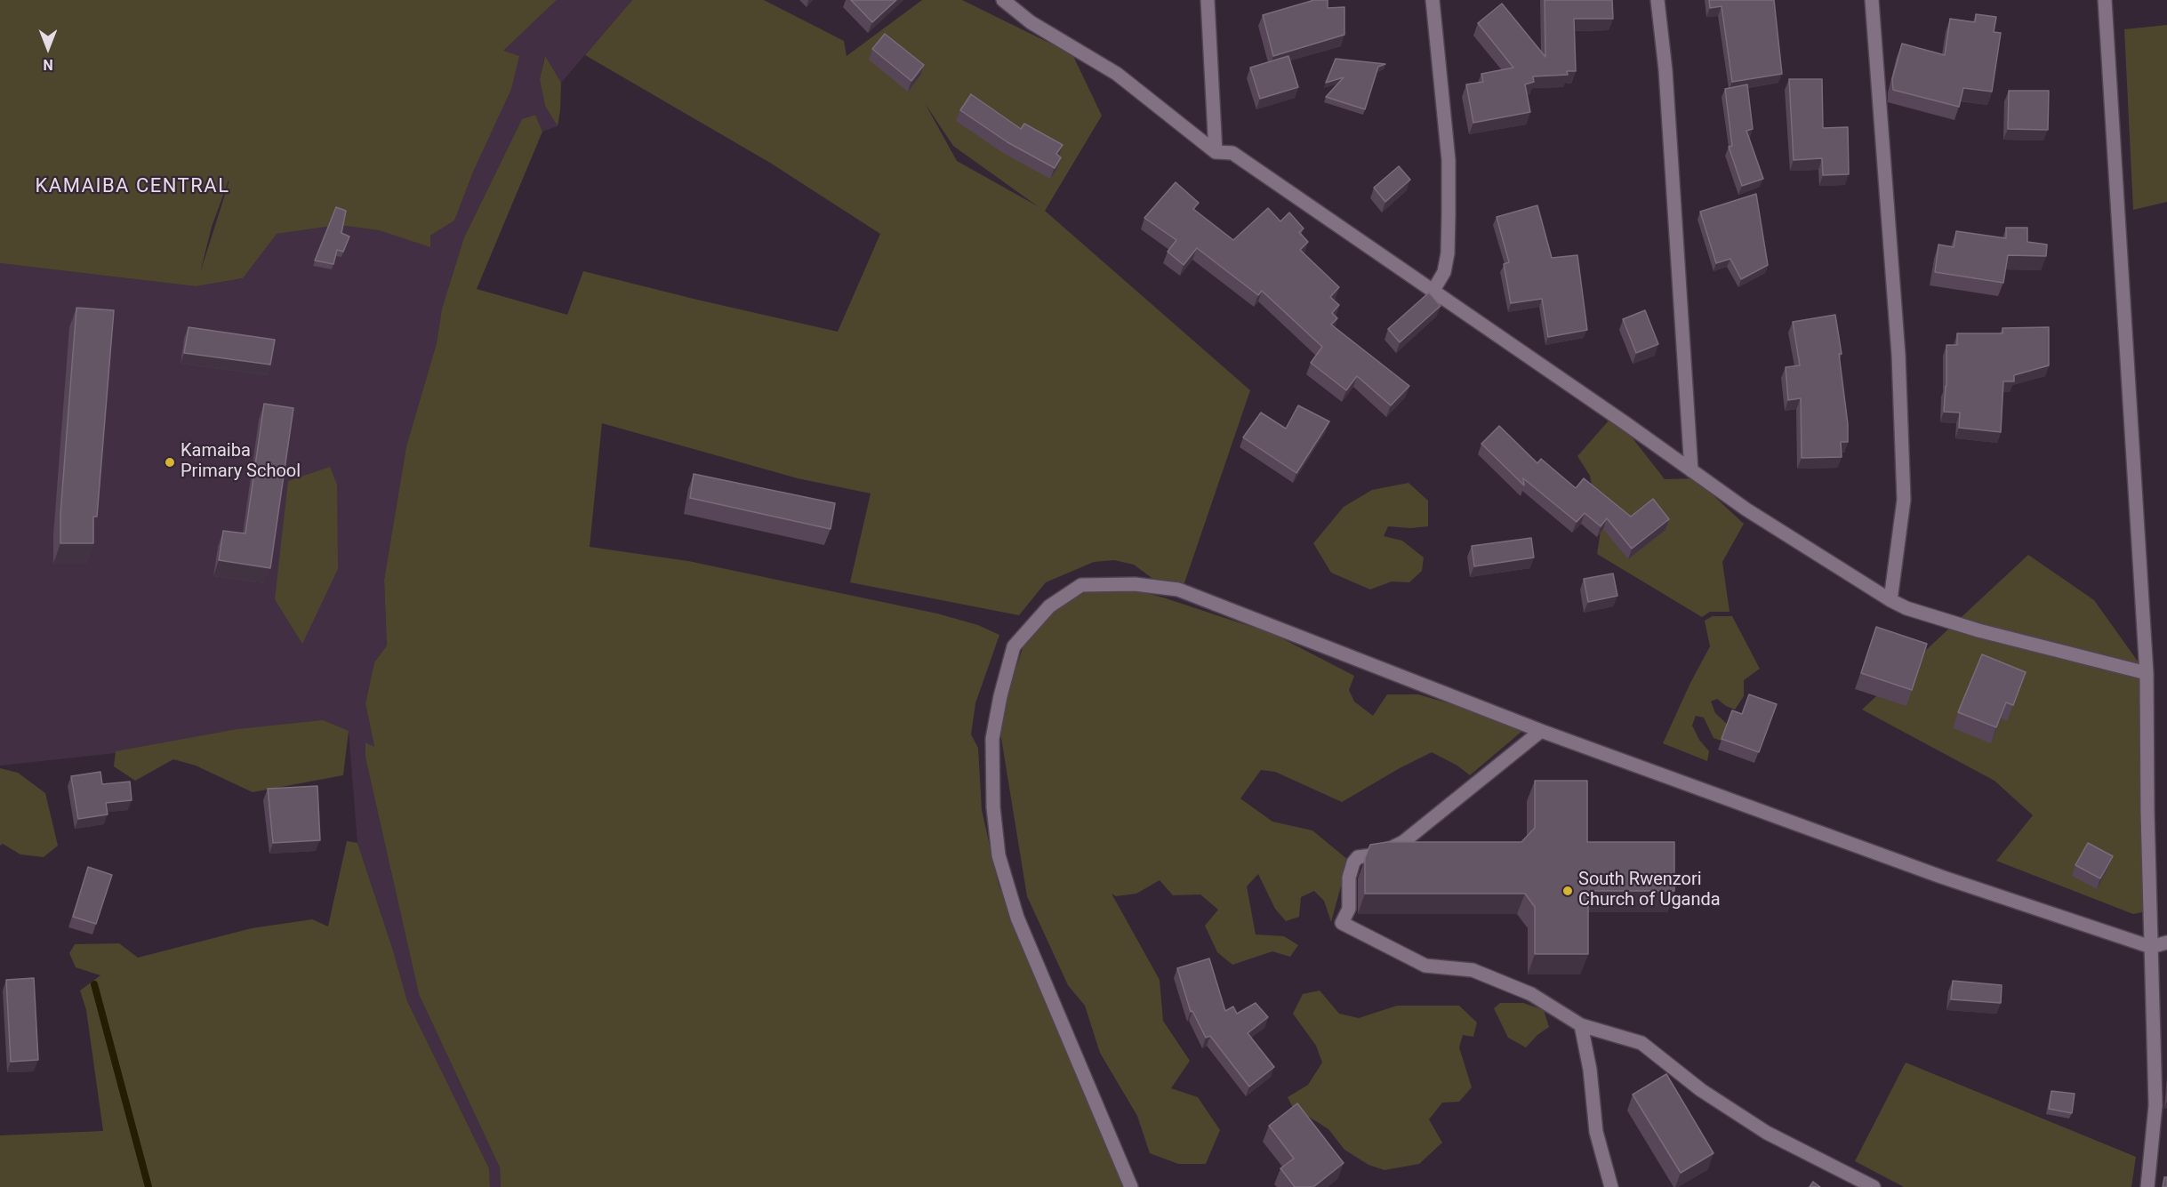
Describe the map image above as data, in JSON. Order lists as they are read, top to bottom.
{
  "districts": ["KAMAIBA CENTRAL"],
  "places": ["Kamaiba Primary School", "South Rwenzori Church of Uganda"],
  "north": "bottom"
}
